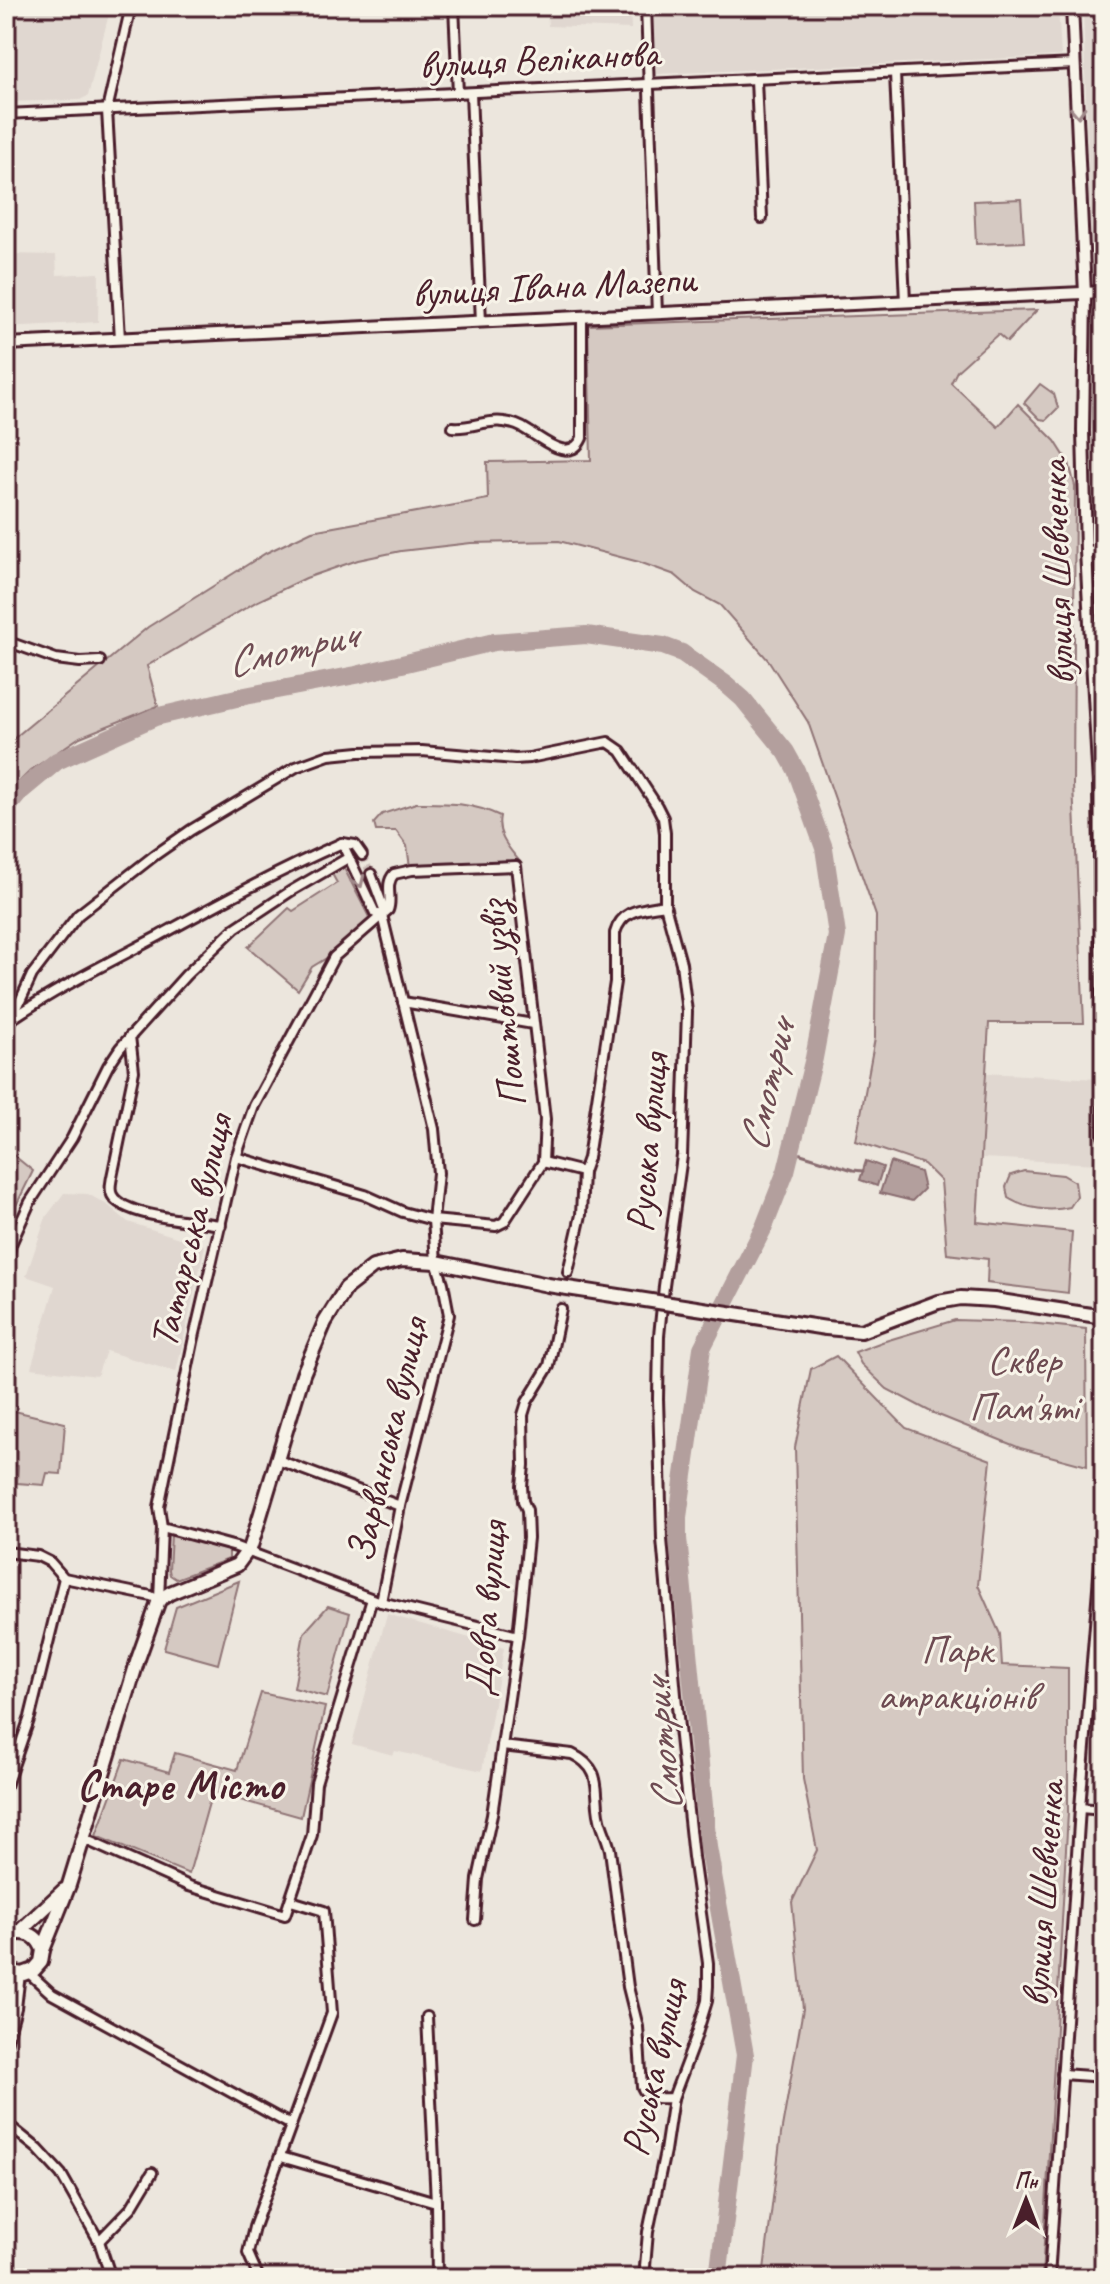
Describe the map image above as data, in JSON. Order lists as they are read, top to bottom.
{
  "streets": {
    "street": [
      "вулиця Веліканова",
      "вулиця Івана Мазепи",
      "вулиця Шевченка",
      "Поштовий узвіз",
      "Руська вулиця",
      "Татарська вулиця",
      "Зарванська вулиця",
      "Довга вулиця"
    ]
  },
  "crossings": [
    ["вулиця Веліканова", "вулиця Шевченка"],
    ["вулиця Івана Мазепи", "вулиця Шевченка"],
    ["Поштовий узвіз", "Татарська вулиця"],
    ["Поштовий узвіз", "Зарванська вулиця"],
    ["Татарська вулиця", "Зарванська вулиця"]
  ],
  "districts": ["Старе Місто"],
  "water": ["Смотрич"],
  "parks": ["Сквер Пам'яті", "Парк атракціонів"],
  "north": "top"
}
